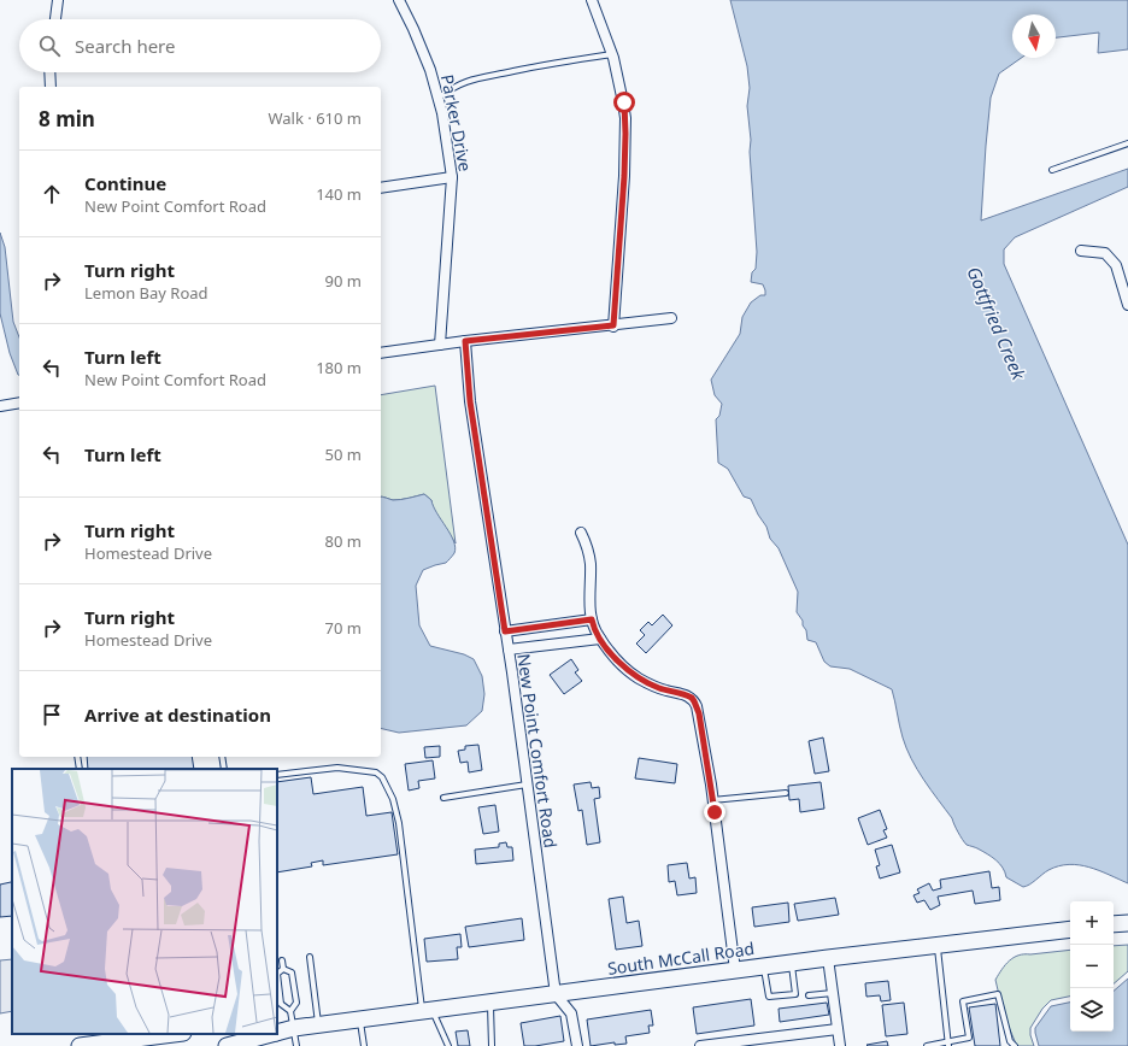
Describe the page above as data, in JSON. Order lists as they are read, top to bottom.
{
  "streets": {
    "main road": ["South McCall Road"],
    "street": ["Parker Drive", "New Point Comfort Road"]
  },
  "crossings": [
    ["New Point Comfort Road", "South McCall Road"]
  ],
  "water": ["Gottfried Creek"],
  "north": "bottom",
  "page": {
    "search": "Search here",
    "heading": ["8 min", "Walk · 610 m"],
    "list": [
      ["Continue", "New Point Comfort Road", "140 m"],
      ["Turn right", "Lemon Bay Road", "90 m"],
      ["Turn left", "New Point Comfort Road", "180 m"],
      ["Turn left", "50 m"],
      ["Turn right", "Homestead Drive", "80 m"],
      ["Turn right", "Homestead Drive", "70 m"],
      "Arrive at destination"
    ],
    "map_buttons": ["+", "−"]
  }
}
